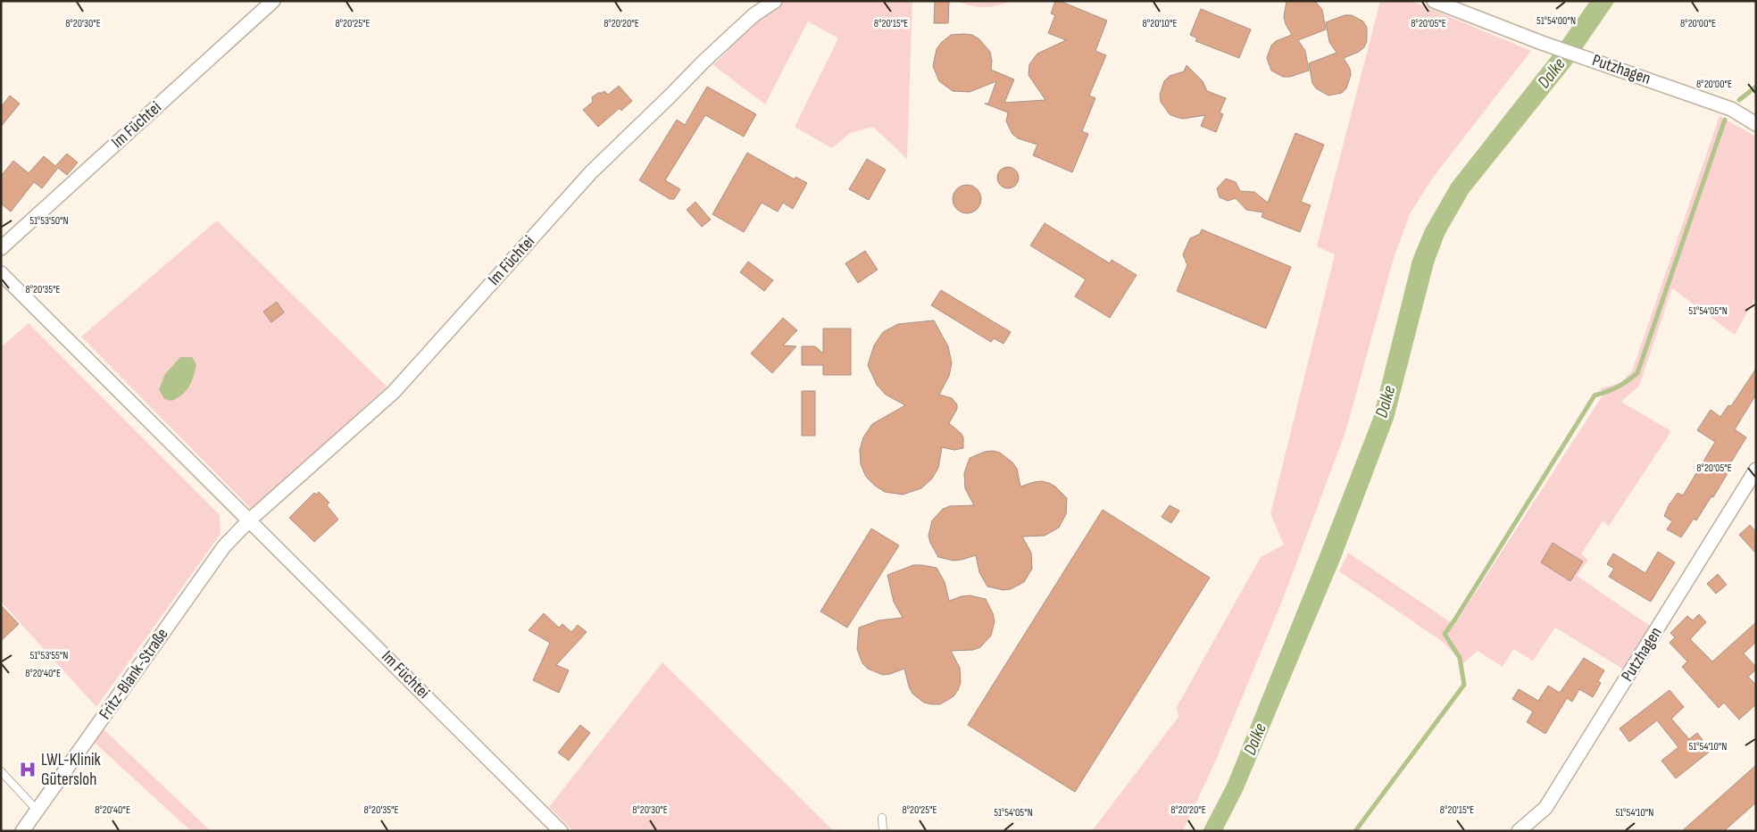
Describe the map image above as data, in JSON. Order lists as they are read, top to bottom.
{
  "streets": {
    "street": ["Putzhagen", "Im Füchtei", "Fritz-Blank-Straße"]
  },
  "crossings": [
    ["Im Füchtei", "Fritz-Blank-Straße"]
  ],
  "water": ["Dalke"],
  "places": {
    "hospital": ["LWL-Klinik Gütersloh"]
  },
  "coordinates": [
    "51°54'00\"N",
    "8°20'30\"E",
    "8°20'25\"E",
    "8°20'20\"E",
    "8°20'15\"E",
    "8°20'10\"E",
    "8°20'05\"E",
    "8°20'00\"E",
    "51°53'50\"N",
    "8°20'35\"E",
    "51°54'05\"N",
    "51°53'55\"N",
    "8°20'40\"E",
    "51°54'10\"N"
  ]
}
